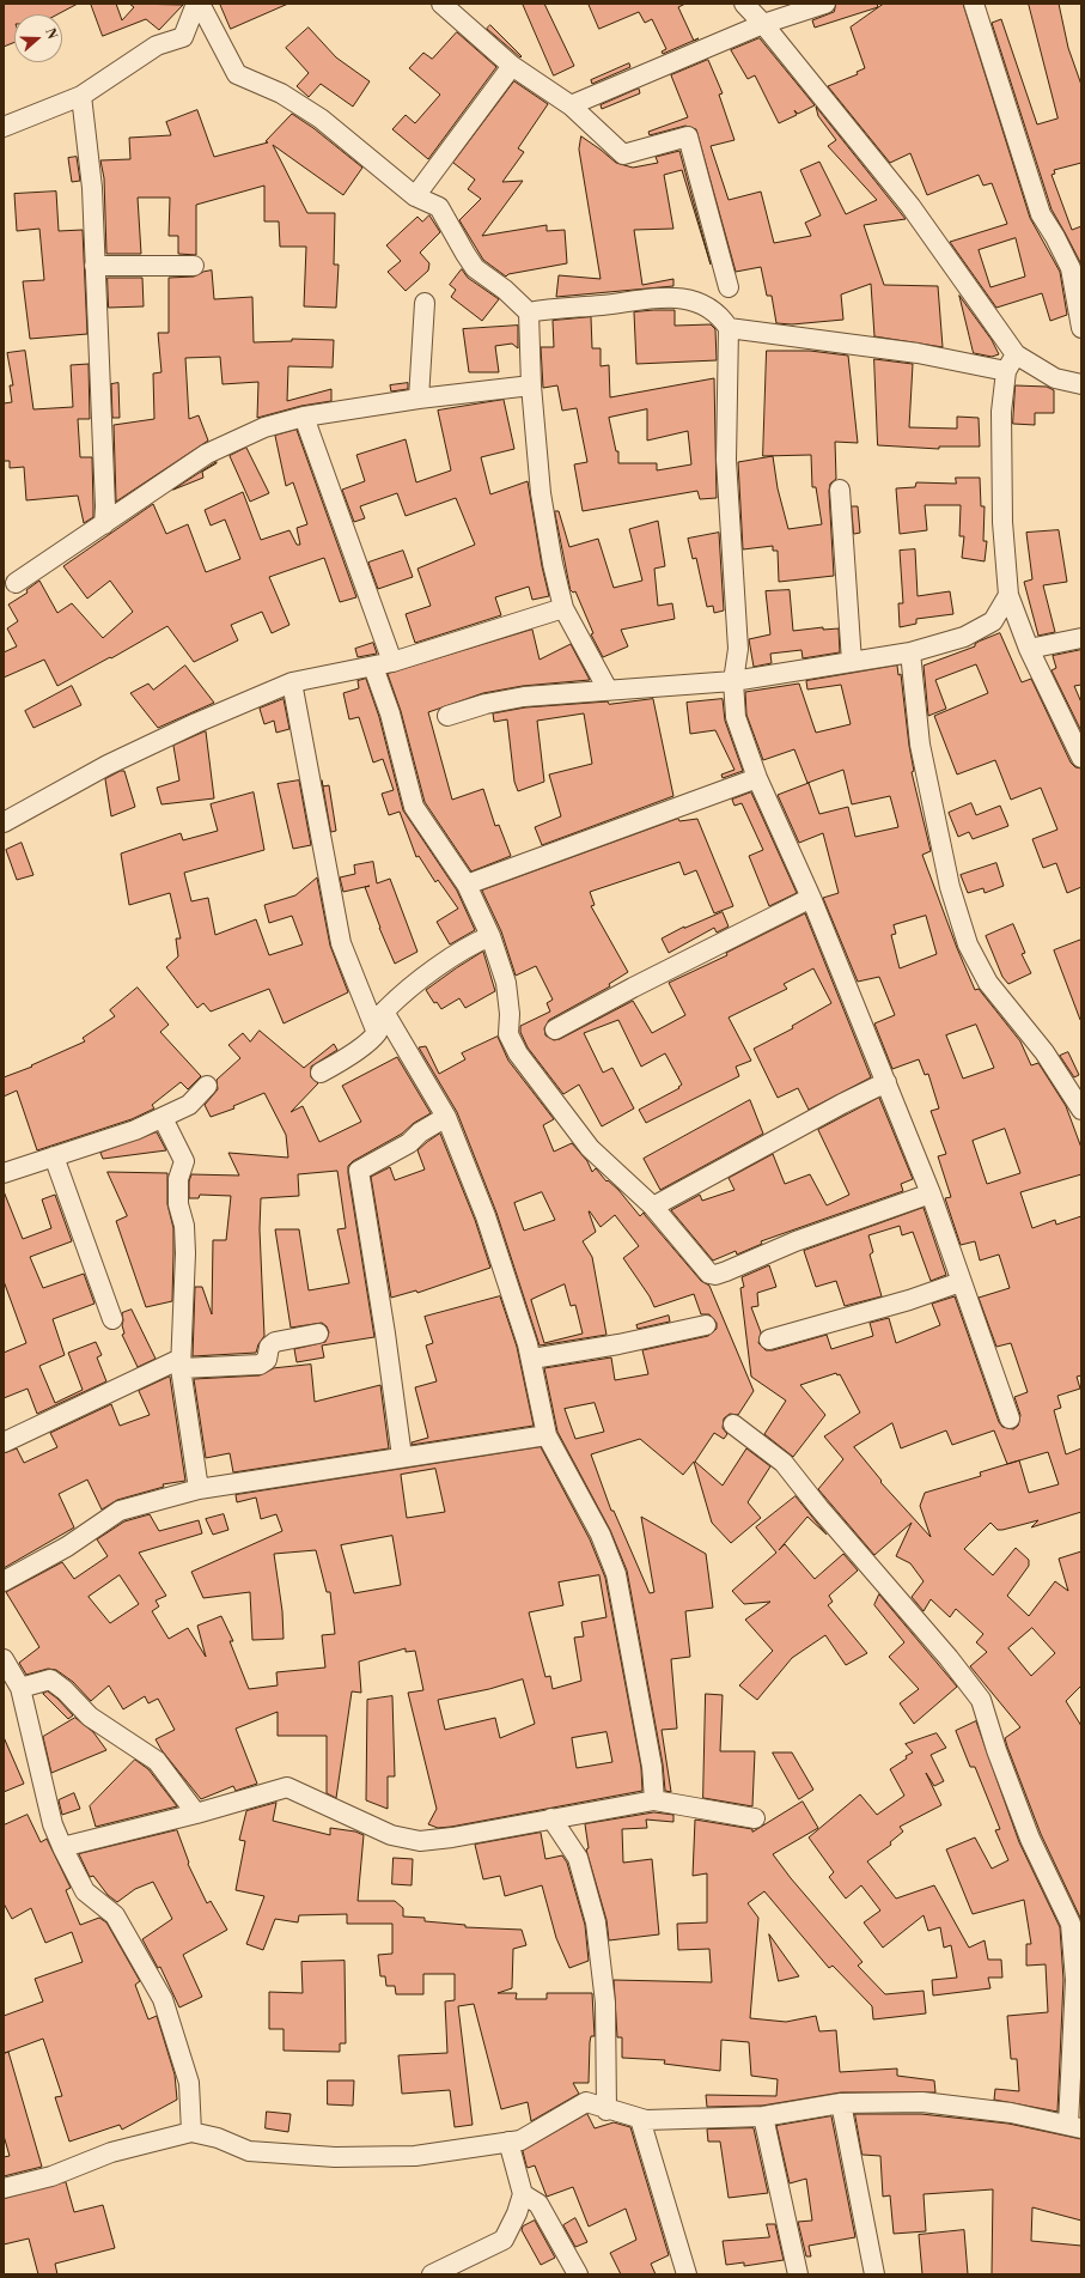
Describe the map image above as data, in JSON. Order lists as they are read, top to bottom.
{
  "north": "right"
}
